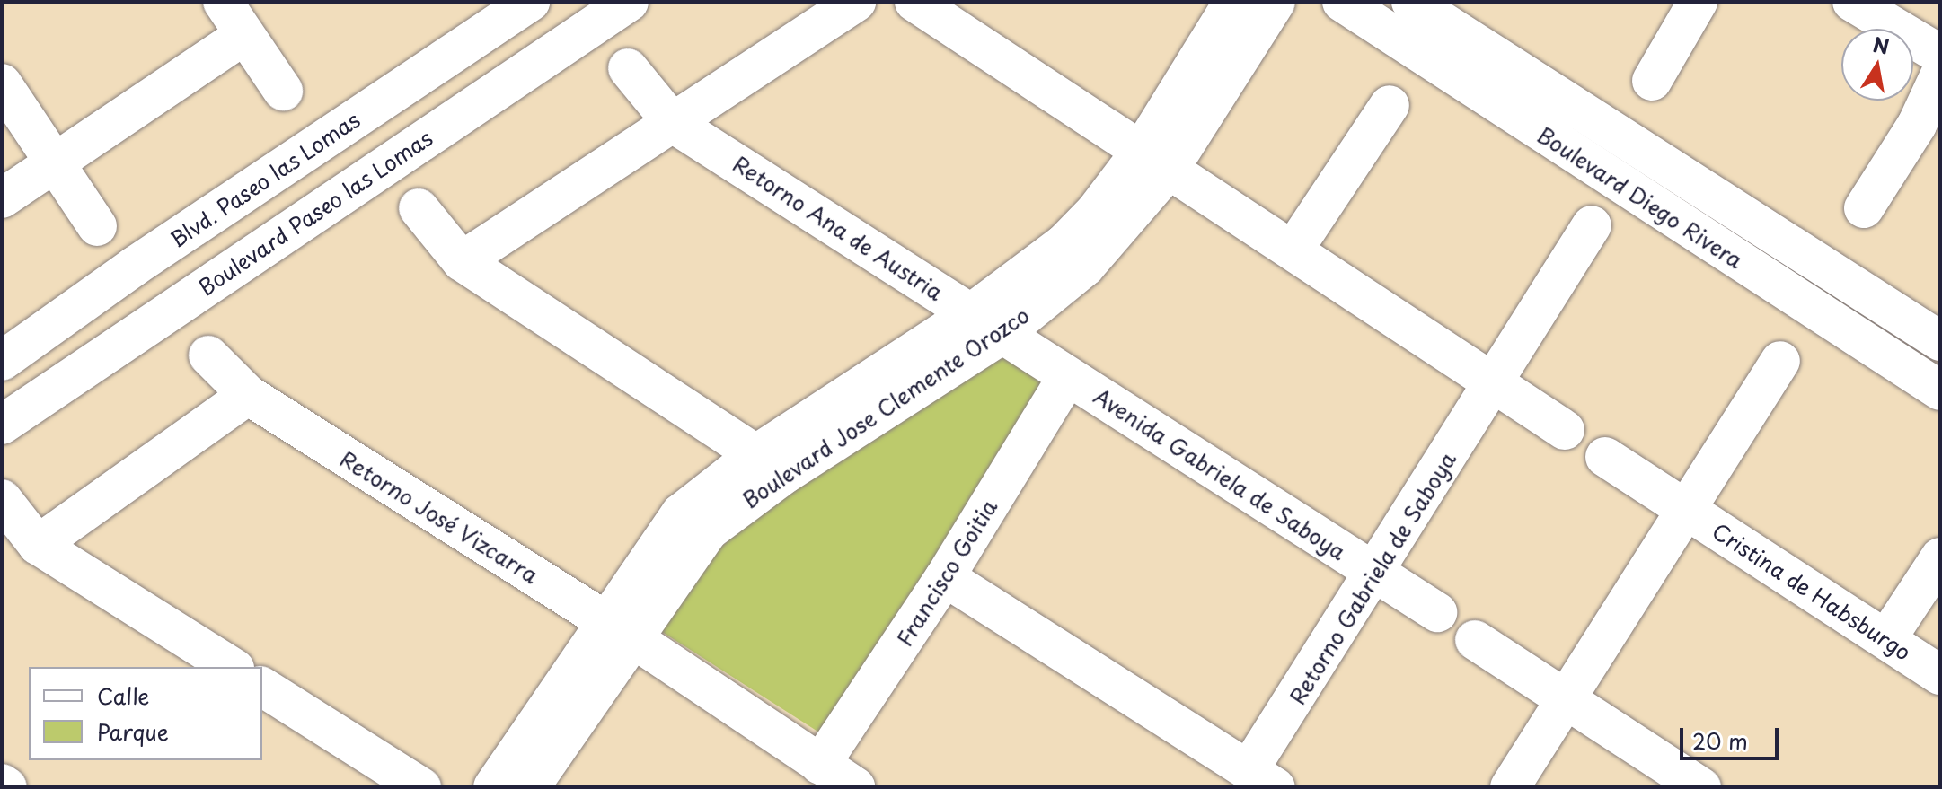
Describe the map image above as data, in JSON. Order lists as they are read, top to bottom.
{
  "streets": {
    "street": [
      "Blvd. Paseo las Lomas",
      "Boulevard Diego Rivera",
      "Boulevard Paseo las Lomas",
      "Retorno Ana de Austria",
      "Boulevard Jose Clemente Orozco",
      "Avenida Gabriela de Saboya",
      "Retorno José Vizcarra",
      "Francisco Goitia",
      "Retorno Gabriela de Saboya",
      "Cristina de Habsburgo"
    ]
  },
  "crossings": [
    ["Retorno Ana de Austria", "Boulevard Jose Clemente Orozco"],
    ["Retorno Ana de Austria", "Avenida Gabriela de Saboya"],
    ["Boulevard Jose Clemente Orozco", "Avenida Gabriela de Saboya"],
    ["Boulevard Jose Clemente Orozco", "Retorno José Vizcarra"],
    ["Avenida Gabriela de Saboya", "Francisco Goitia"],
    ["Avenida Gabriela de Saboya", "Retorno Gabriela de Saboya"],
    ["Retorno José Vizcarra", "Francisco Goitia"],
    ["Francisco Goitia", "Retorno Gabriela de Saboya"]
  ],
  "legend": ["Calle", "Parque"],
  "scale_bar": "20 m",
  "north": "top"
}
